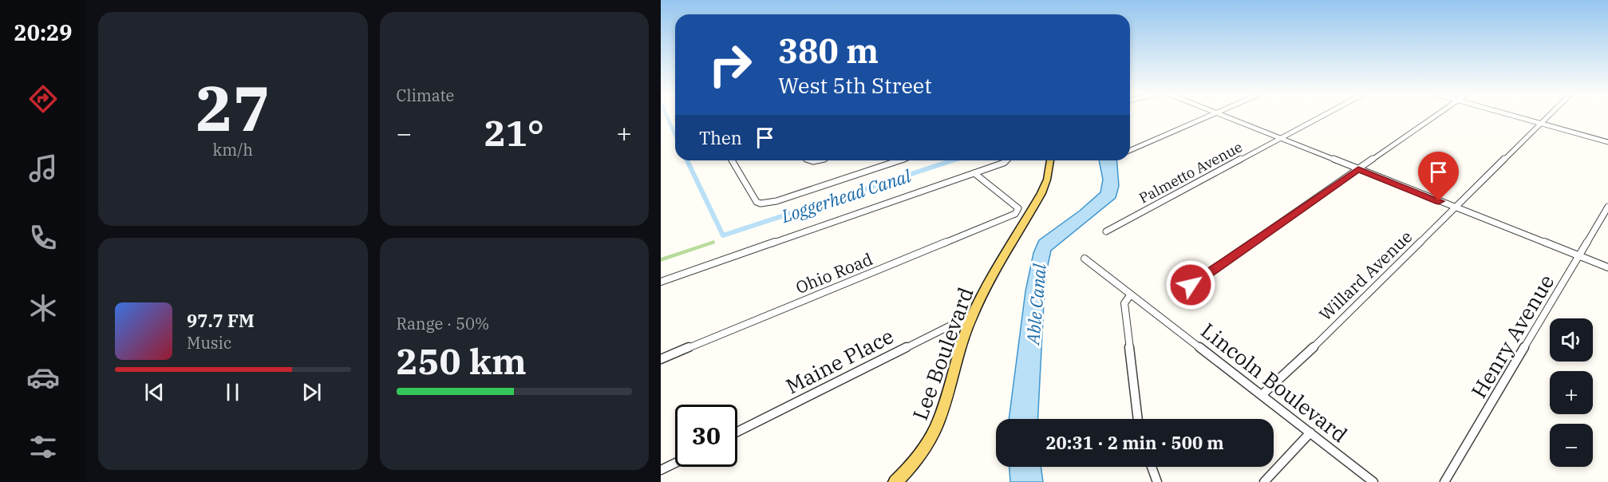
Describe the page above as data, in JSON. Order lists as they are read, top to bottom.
{
  "streets": {
    "main road": ["Lee Boulevard"],
    "street": [
      "Palmetto Avenue",
      "Ohio Road",
      "Willard Avenue",
      "Henry Avenue",
      "Maine Place",
      "Lincoln Boulevard"
    ]
  },
  "crossings": [
    ["Willard Avenue", "Lincoln Boulevard"],
    ["Lee Boulevard", "Maine Place"]
  ],
  "water": ["Loggerhead Canal", "Able Canal"],
  "page": {
    "tabs": "20:29",
    "tile": [
      ["27", "km/h"],
      "Climate",
      ["Range · 50%", "250 km"]
    ],
    "turn": ["380 m", "West 5th Street"],
    "heat": ["−", "21°", "+"],
    "then": "Then",
    "song": ["97.7 FM", "Music"],
    "map_buttons": ["+", "−"],
    "limit": "30",
    "trip": "20:31 · 2 min · 500 m"
  }
}
